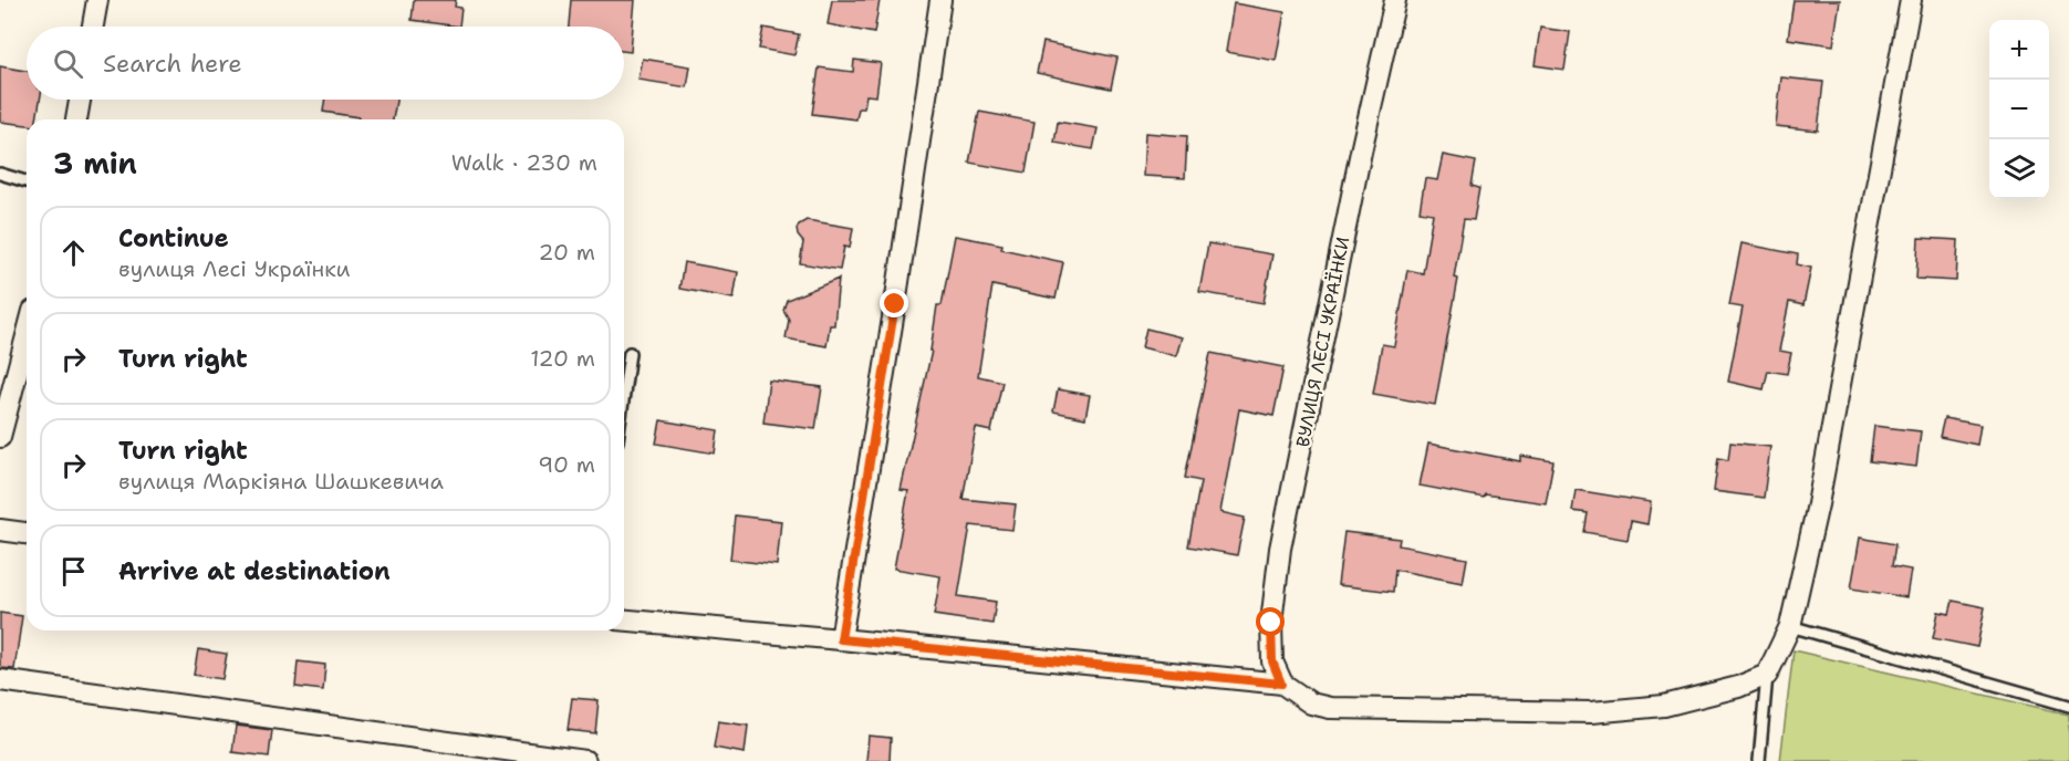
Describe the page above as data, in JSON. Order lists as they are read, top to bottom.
{
  "streets": {
    "street": ["ВУЛИЦЯ ЛЕСІ УКРАЇНКИ"]
  },
  "page": {
    "map_buttons": ["+", "−"],
    "search": "Search here",
    "heading": ["3 min", "Walk · 230 m"],
    "list": [
      ["Continue", "вулиця Лесі Українки", "20 m"],
      ["Turn right", "120 m"],
      ["Turn right", "вулиця Маркіяна Шашкевича", "90 m"],
      "Arrive at destination"
    ]
  }
}
